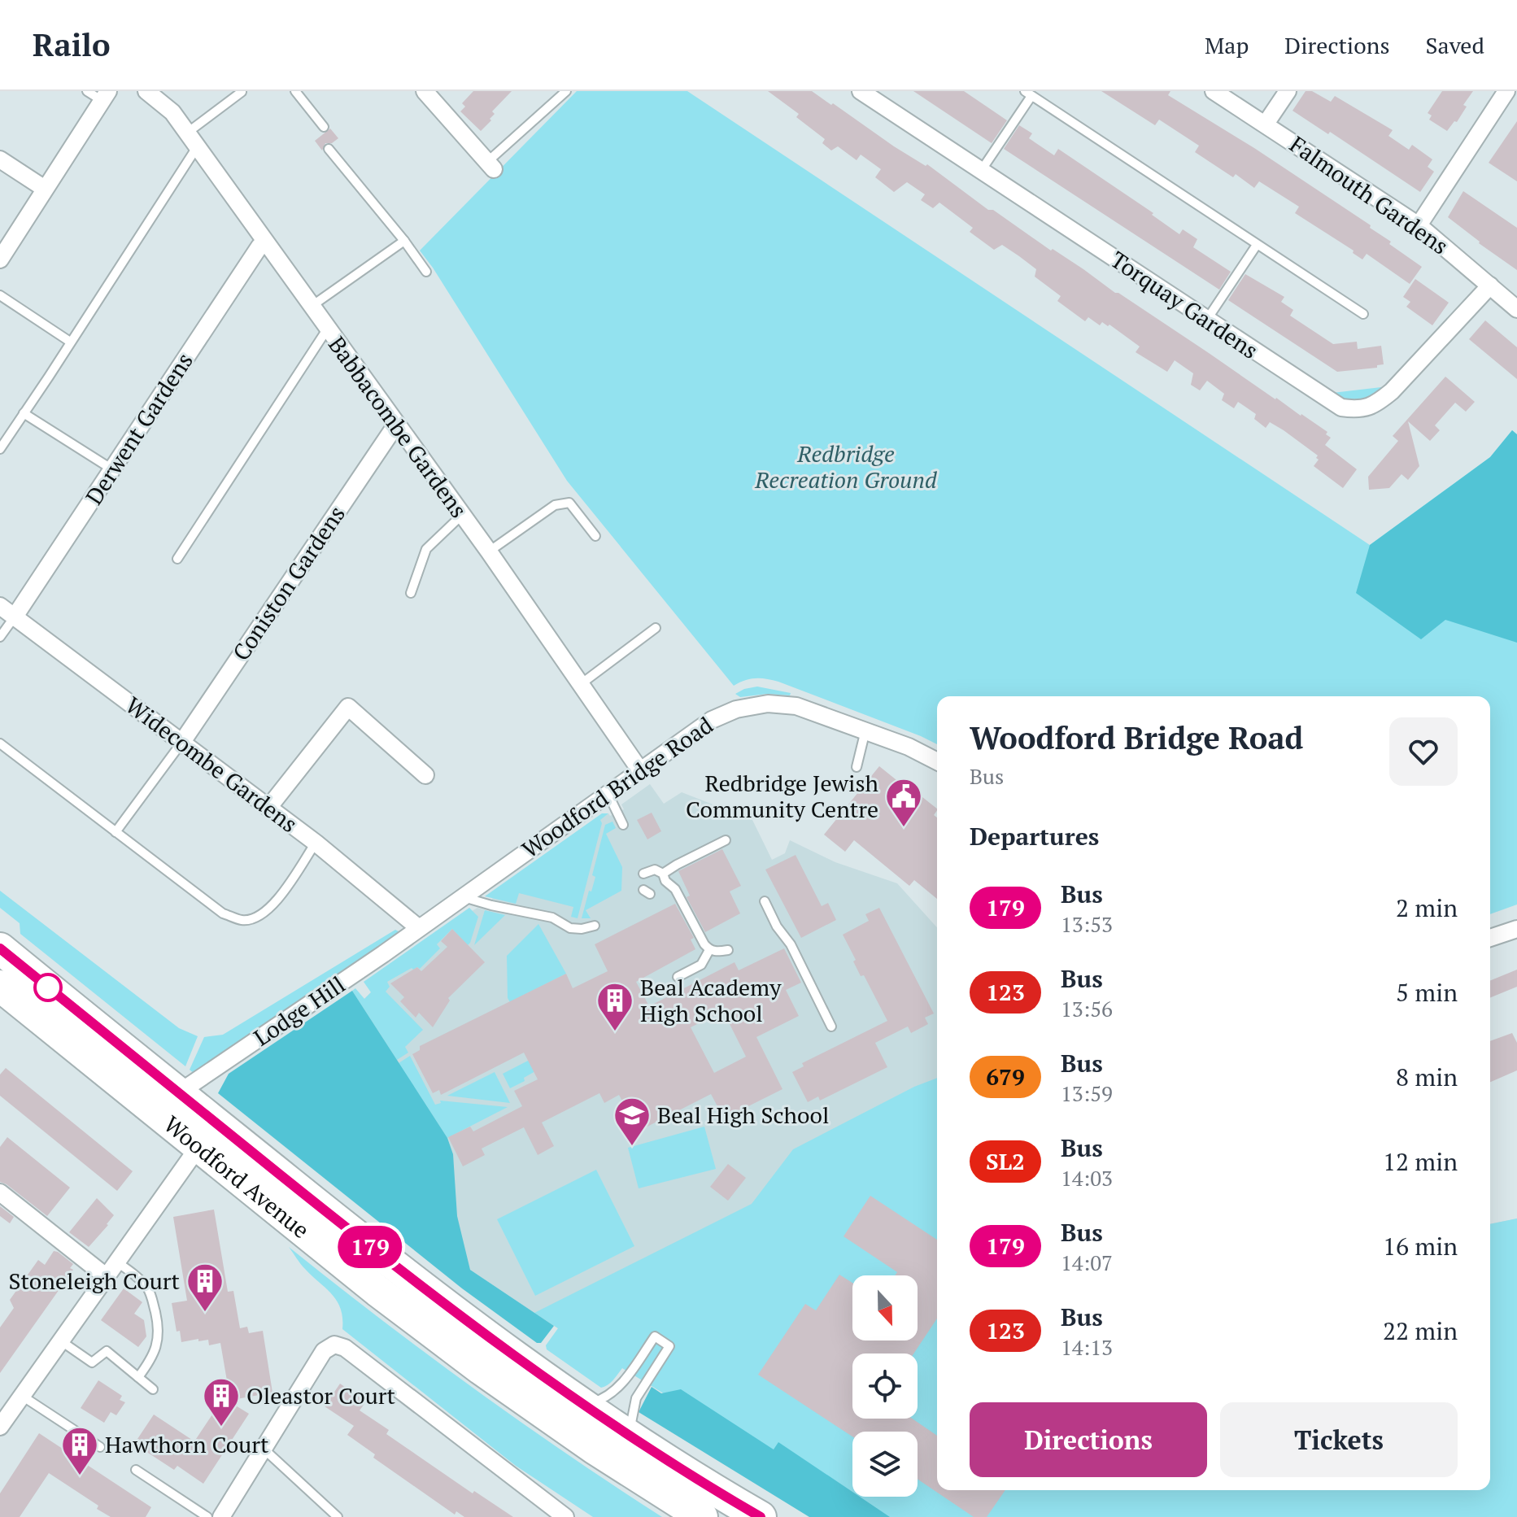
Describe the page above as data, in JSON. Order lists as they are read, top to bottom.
{
  "streets": {
    "highway": ["Woodford Avenue"],
    "street": [
      "Falmouth Gardens",
      "Torquay Gardens",
      "Babbacombe Gardens",
      "Derwent Gardens",
      "Coniston Gardens",
      "Widecombe Gardens",
      "Woodford Bridge Road",
      "Lodge Hill"
    ]
  },
  "crossings": [
    ["Falmouth Gardens", "Torquay Gardens"],
    ["Babbacombe Gardens", "Derwent Gardens"],
    ["Babbacombe Gardens", "Coniston Gardens"],
    ["Babbacombe Gardens", "Woodford Bridge Road"],
    ["Derwent Gardens", "Widecombe Gardens"],
    ["Coniston Gardens", "Widecombe Gardens"],
    ["Widecombe Gardens", "Woodford Bridge Road"],
    ["Widecombe Gardens", "Lodge Hill"],
    ["Woodford Bridge Road", "Lodge Hill"],
    ["Lodge Hill", "Woodford Avenue"]
  ],
  "parks": ["Redbridge Recreation Ground"],
  "places": {
    "public building": ["Redbridge Jewish Community Centre"],
    "building": [
      "Beal Academy High School",
      "Stoneleigh Court",
      "Oleastor Court",
      "Hawthorn Court"
    ],
    "school or university": ["Beal High School"]
  },
  "lines": ["bus line 179"],
  "north": "bottom",
  "page": {
    "header": "Railo",
    "nav": ["Map", "Directions", "Saved"],
    "on_map": "179",
    "heading": [
      ["Woodford Bridge Road", "Bus"],
      "Departures"
    ],
    "list": [
      {
        "mark": "179",
        "name": "Bus",
        "note": "13:53",
        "value": "2 min"
      },
      {
        "mark": "123",
        "name": "Bus",
        "note": "13:56",
        "value": "5 min"
      },
      {
        "mark": "679",
        "name": "Bus",
        "note": "13:59",
        "value": "8 min"
      },
      {
        "mark": "SL2",
        "name": "Bus",
        "note": "14:03",
        "value": "12 min"
      },
      {
        "mark": "179",
        "name": "Bus",
        "note": "14:07",
        "value": "16 min"
      },
      {
        "mark": "123",
        "name": "Bus",
        "note": "14:13",
        "value": "22 min"
      }
    ],
    "buttons": ["Directions", "Tickets"]
  }
}
